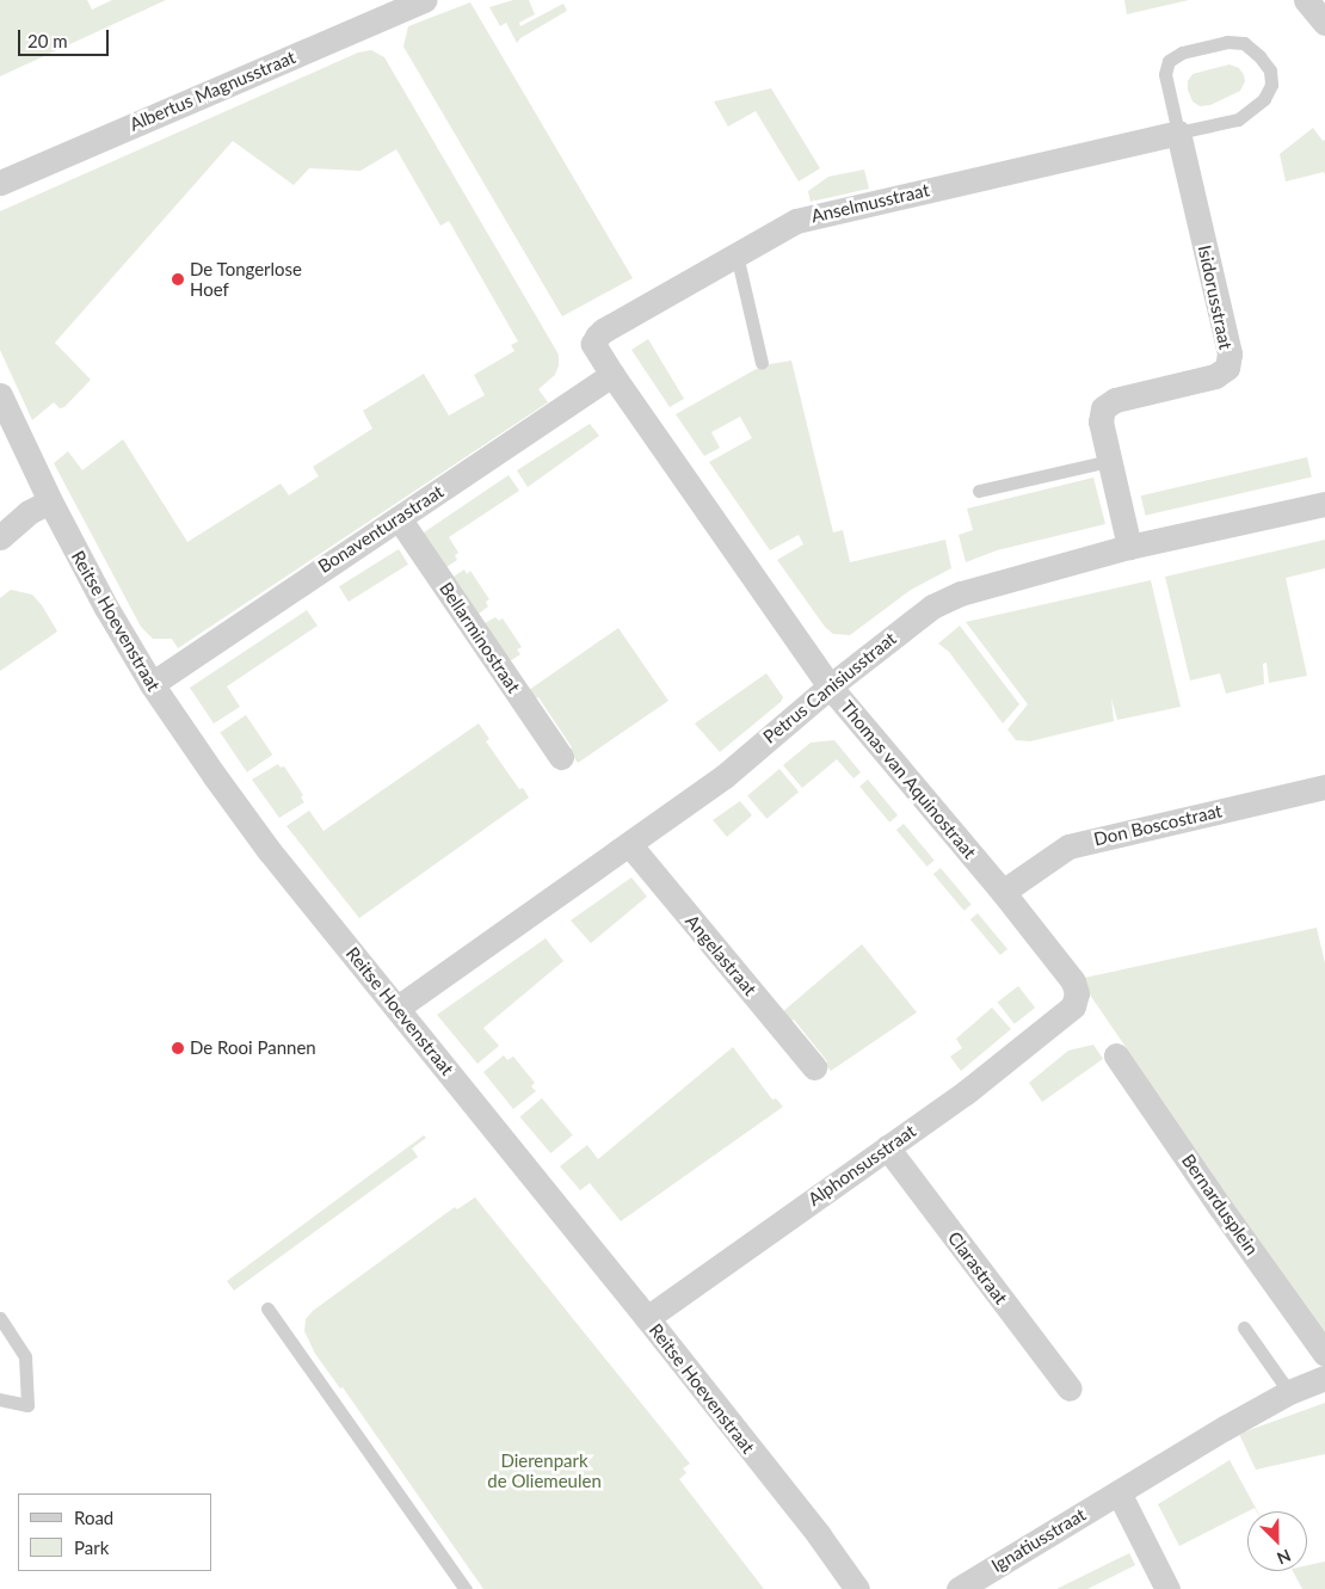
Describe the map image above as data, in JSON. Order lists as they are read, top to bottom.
{
  "streets": {
    "street": [
      "Albertus Magnusstraat",
      "Anselmusstraat",
      "Isidorusstraat",
      "Bonaventurastraat",
      "Reitse Hoevenstraat",
      "Bellarminostraat",
      "Petrus Canisiusstraat",
      "Thomas van Aquinostraat",
      "Don Boscostraat",
      "Angelastraat",
      "Alphonsusstraat",
      "Bernardusplein",
      "Clarastraat",
      "Ignatiusstraat"
    ]
  },
  "crossings": [
    ["Anselmusstraat", "Isidorusstraat"],
    ["Anselmusstraat", "Thomas van Aquinostraat"],
    ["Isidorusstraat", "Petrus Canisiusstraat"],
    ["Bonaventurastraat", "Reitse Hoevenstraat"],
    ["Bonaventurastraat", "Bellarminostraat"],
    ["Bonaventurastraat", "Thomas van Aquinostraat"],
    ["Reitse Hoevenstraat", "Petrus Canisiusstraat"],
    ["Reitse Hoevenstraat", "Alphonsusstraat"],
    ["Petrus Canisiusstraat", "Thomas van Aquinostraat"],
    ["Petrus Canisiusstraat", "Angelastraat"],
    ["Thomas van Aquinostraat", "Don Boscostraat"],
    ["Thomas van Aquinostraat", "Alphonsusstraat"],
    ["Alphonsusstraat", "Clarastraat"]
  ],
  "parks": ["Dierenpark de Oliemeulen"],
  "places": ["De Tongerlose Hoef", "De Rooi Pannen"],
  "legend": ["Road", "Park"],
  "scale_bar": "20 m",
  "north": "bottom right"
}
